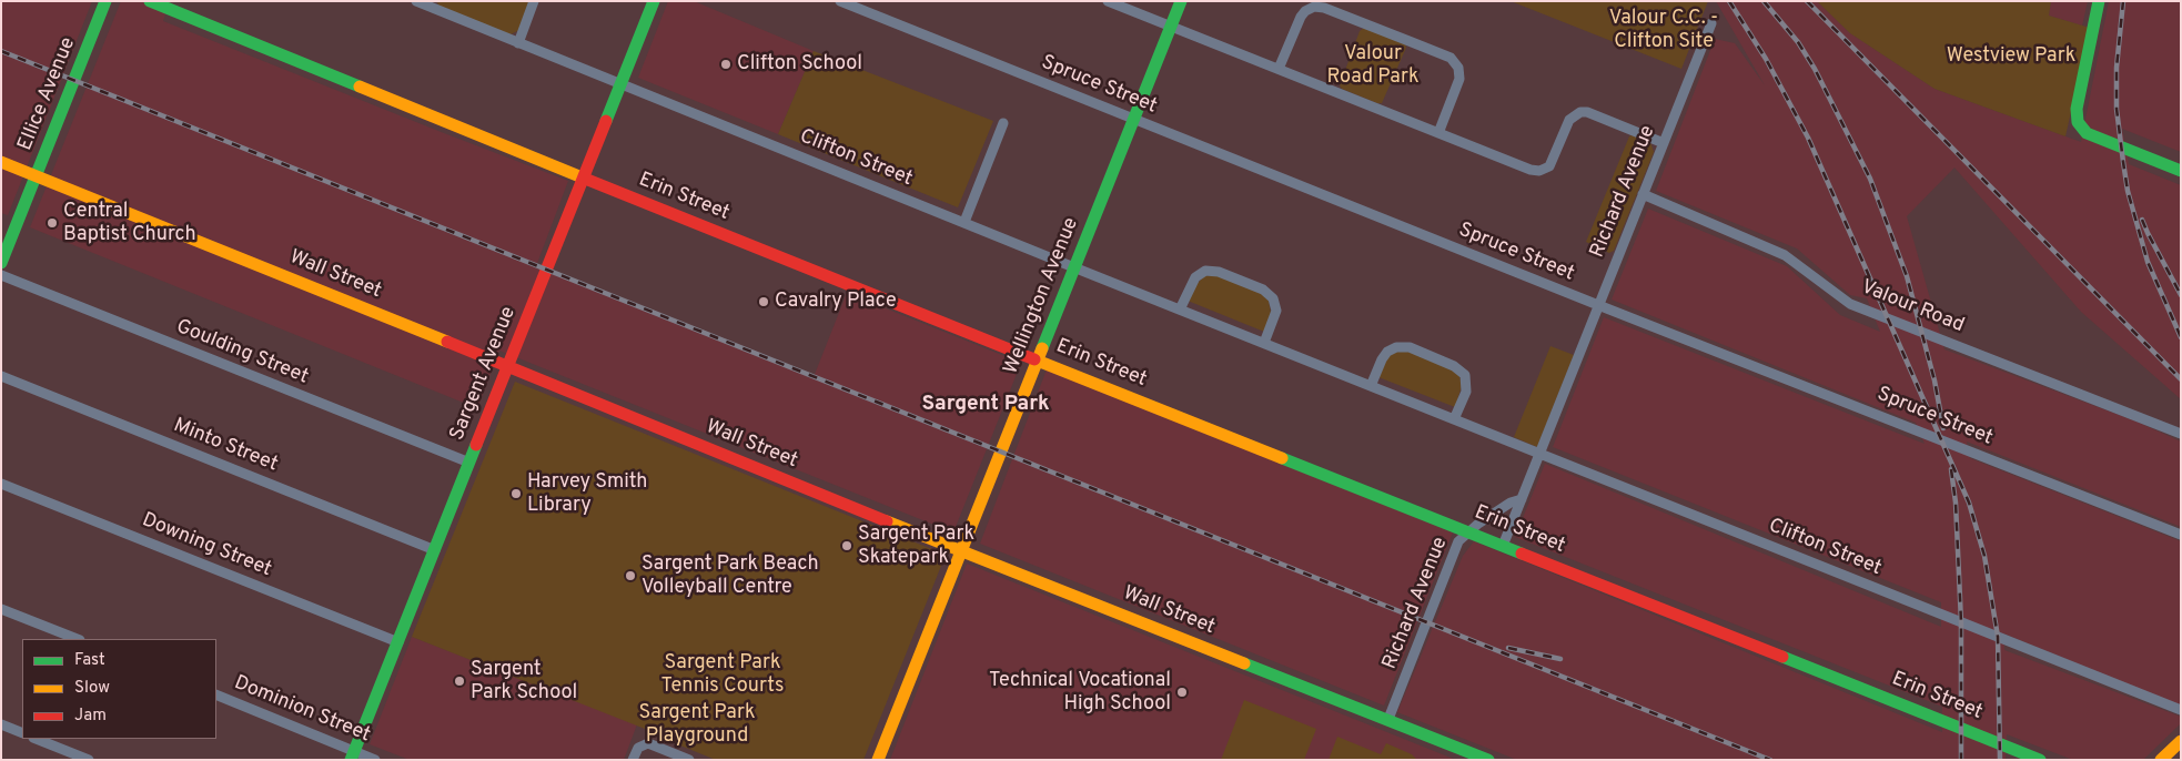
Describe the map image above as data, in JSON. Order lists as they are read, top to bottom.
{
  "streets": {
    "main road": [
      "Ellice Avenue",
      "Erin Street",
      "Wall Street",
      "Wellington Avenue",
      "Sargent Avenue"
    ],
    "street": [
      "Spruce Street",
      "Clifton Street",
      "Richard Avenue",
      "Valour Road",
      "Goulding Street",
      "Minto Street",
      "Downing Street",
      "Dominion Street"
    ]
  },
  "crossings": [
    ["Spruce Street", "Richard Avenue"],
    ["Spruce Street", "Wellington Avenue"],
    ["Ellice Avenue", "Wall Street"],
    ["Clifton Street", "Richard Avenue"],
    ["Clifton Street", "Wellington Avenue"],
    ["Clifton Street", "Sargent Avenue"],
    ["Richard Avenue", "Erin Street"],
    ["Richard Avenue", "Wall Street"],
    ["Richard Avenue", "Valour Road"],
    ["Erin Street", "Wellington Avenue"],
    ["Erin Street", "Sargent Avenue"],
    ["Wall Street", "Wellington Avenue"],
    ["Wall Street", "Sargent Avenue"],
    ["Goulding Street", "Sargent Avenue"],
    ["Sargent Avenue", "Minto Street"],
    ["Sargent Avenue", "Downing Street"],
    ["Sargent Avenue", "Dominion Street"]
  ],
  "districts": ["Sargent Park"],
  "parks": [
    "Valour C.C. - Clifton Site",
    "Valour Road Park",
    "Westview Park",
    "Sargent Park Tennis Courts",
    "Sargent Park Playground"
  ],
  "places": [
    "Clifton School",
    "Central Baptist Church",
    "Cavalry Place",
    "Harvey Smith Library",
    "Sargent Park Skatepark",
    "Sargent Park Beach Volleyball Centre",
    "Sargent Park School",
    "Technical Vocational High School"
  ],
  "legend": ["Fast", "Slow", "Jam"]
}
